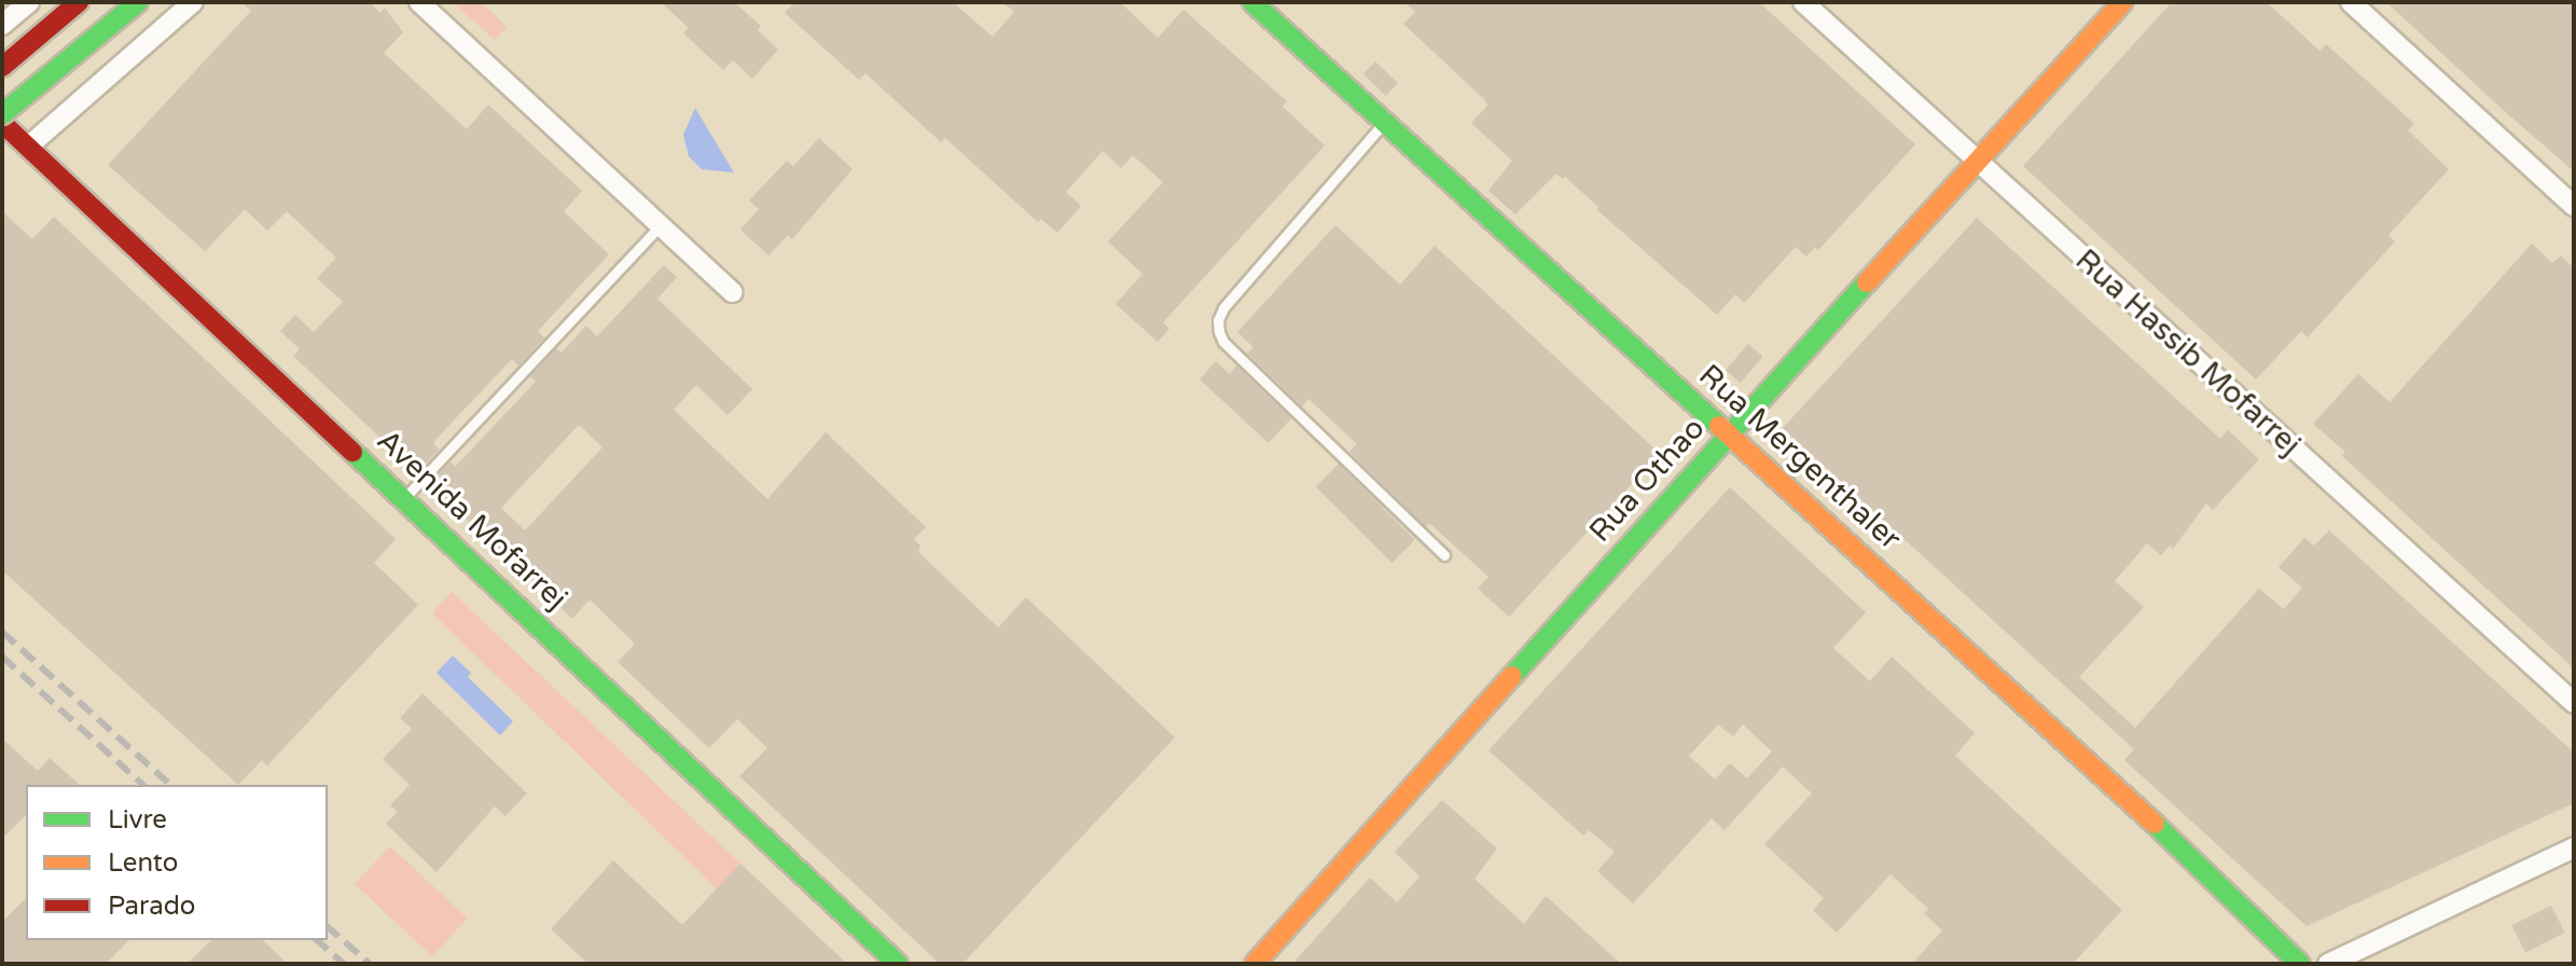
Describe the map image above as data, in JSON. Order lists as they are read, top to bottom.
{
  "streets": {
    "main road": ["Rua Mergenthaler", "Rua Othao", "Avenida Mofarrej"],
    "street": ["Rua Hassib Mofarrej"]
  },
  "crossings": [
    ["Rua Hassib Mofarrej", "Rua Othao"],
    ["Rua Mergenthaler", "Rua Othao"]
  ],
  "legend": ["Livre", "Lento", "Parado"]
}
